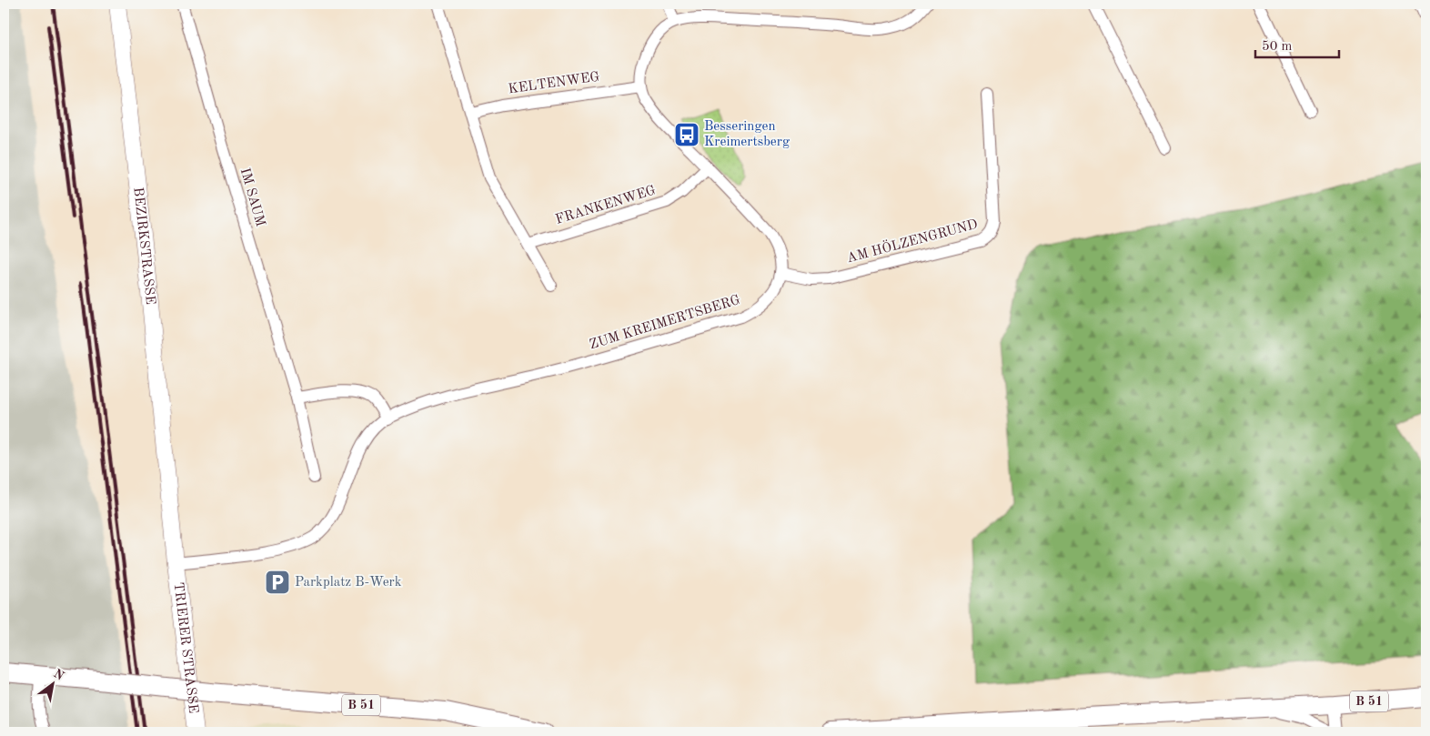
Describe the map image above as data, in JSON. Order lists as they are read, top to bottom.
{
  "streets": {
    "main road": ["B 51"],
    "street": [
      "KELTENWEG",
      "IM SAUM",
      "FRANKENWEG",
      "AM HÖLZENGRUND",
      "BEZIRKSTRASSE",
      "ZUM KREIMERTSBERG",
      "TRIERER STRASSE"
    ]
  },
  "crossings": [
    ["KELTENWEG", "ZUM KREIMERTSBERG"],
    ["FRANKENWEG", "ZUM KREIMERTSBERG"],
    ["AM HÖLZENGRUND", "ZUM KREIMERTSBERG"],
    ["BEZIRKSTRASSE", "ZUM KREIMERTSBERG"],
    ["BEZIRKSTRASSE", "TRIERER STRASSE"],
    ["ZUM KREIMERTSBERG", "TRIERER STRASSE"]
  ],
  "places": {
    "bus stop": ["Besseringen Kreimertsberg"],
    "parking": ["Parkplatz B-Werk"]
  },
  "scale_bar": "50 m",
  "north": "top right"
}
